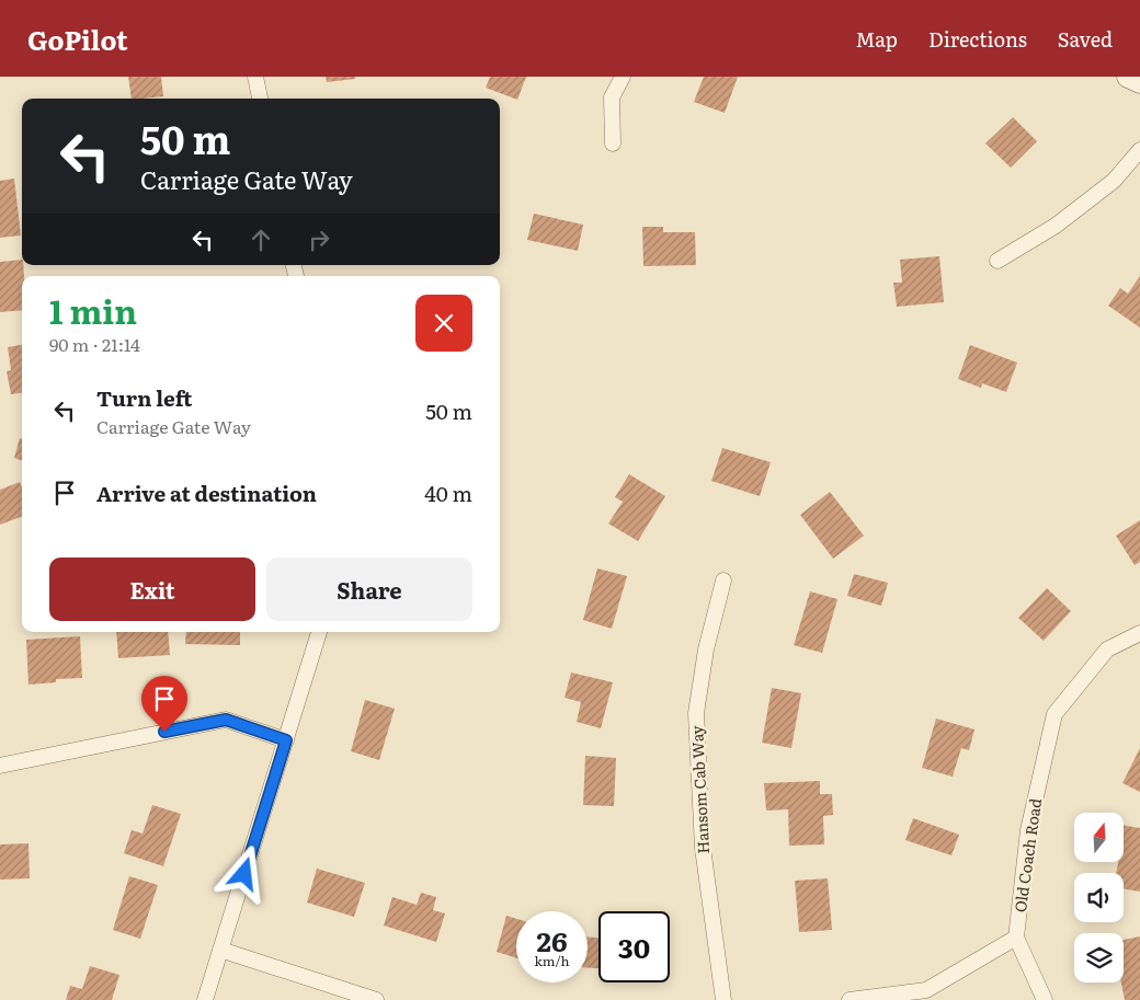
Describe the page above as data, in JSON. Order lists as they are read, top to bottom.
{
  "streets": {
    "street": ["Hansom Cab Way", "Old Coach Road"]
  },
  "north": "top",
  "page": {
    "header": "GoPilot",
    "nav": ["Map", "Directions", "Saved"],
    "turn": ["50 m", "Carriage Gate Way"],
    "heading": ["1 min", "90 m · 21:14"],
    "list": [
      {
        "name": "Turn left",
        "note": "Carriage Gate Way",
        "value": "50 m"
      },
      {
        "name": "Arrive at destination",
        "value": "40 m"
      }
    ],
    "buttons": ["Exit", "Share"],
    "speed": "26 km/h",
    "limit": "30"
  }
}
